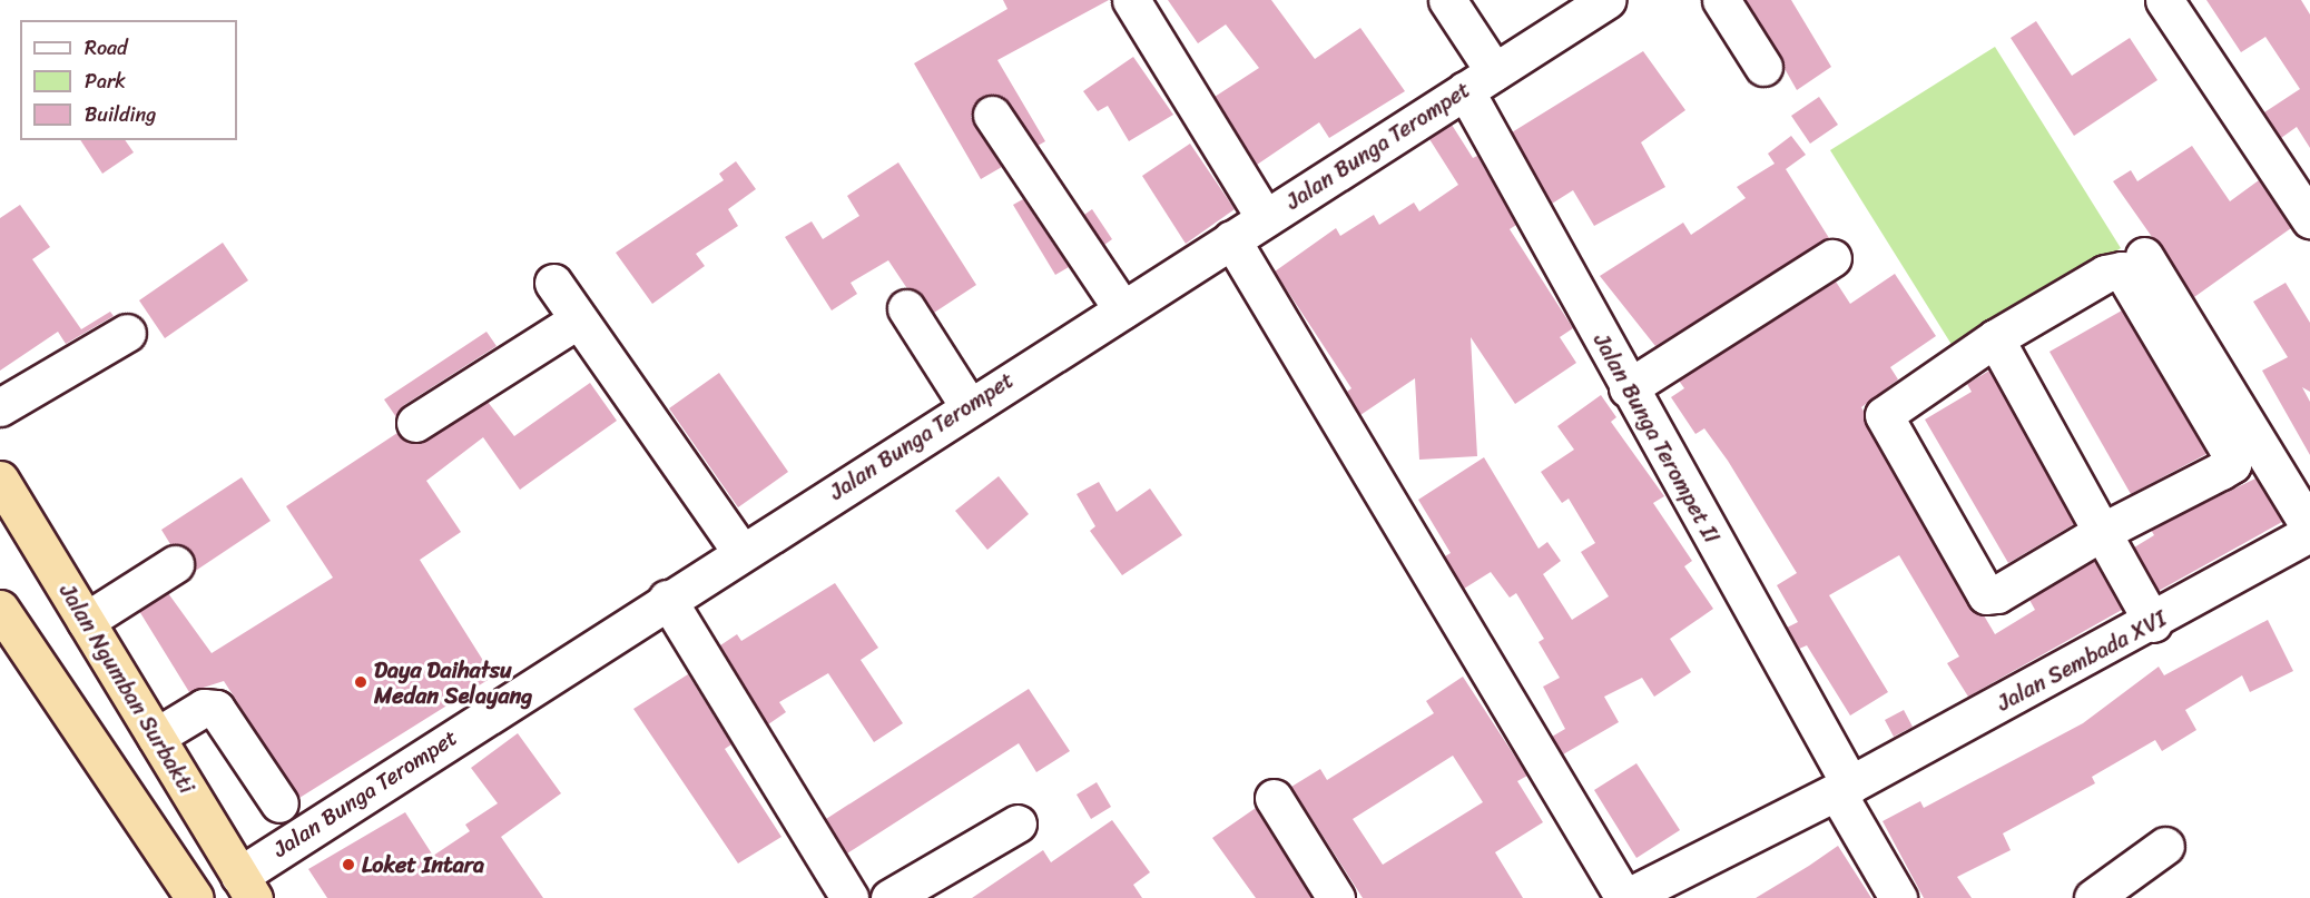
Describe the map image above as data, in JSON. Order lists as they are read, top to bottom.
{
  "streets": {
    "highway": ["Jalan Ngumban Surbakti"],
    "street": ["Jalan Bunga Terompet", "Jalan Bunga Terompet II", "Jalan Sembada XVI"]
  },
  "crossings": [
    ["Jalan Bunga Terompet", "Jalan Bunga Terompet II"],
    ["Jalan Bunga Terompet", "Jalan Ngumban Surbakti"],
    ["Jalan Bunga Terompet II", "Jalan Sembada XVI"]
  ],
  "places": ["Daya Daihatsu Medan Selayang", "Loket Intara"],
  "legend": ["Road", "Park", "Building"]
}
